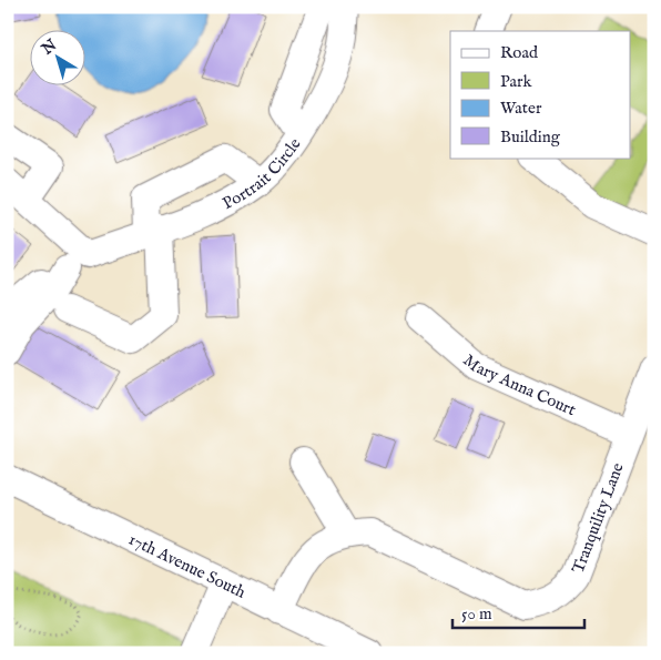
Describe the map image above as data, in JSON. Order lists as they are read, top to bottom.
{
  "streets": {
    "street": [
      "Portrait Circle",
      "Mary Anna Court",
      "Tranquility Lane",
      "17th Avenue South"
    ]
  },
  "crossings": [
    ["Mary Anna Court", "Tranquility Lane"],
    ["Tranquility Lane", "17th Avenue South"]
  ],
  "legend": [
    "Road",
    "Park",
    "Water",
    "Building"
  ],
  "scale_bar": "50 m",
  "north": "top left"
}
